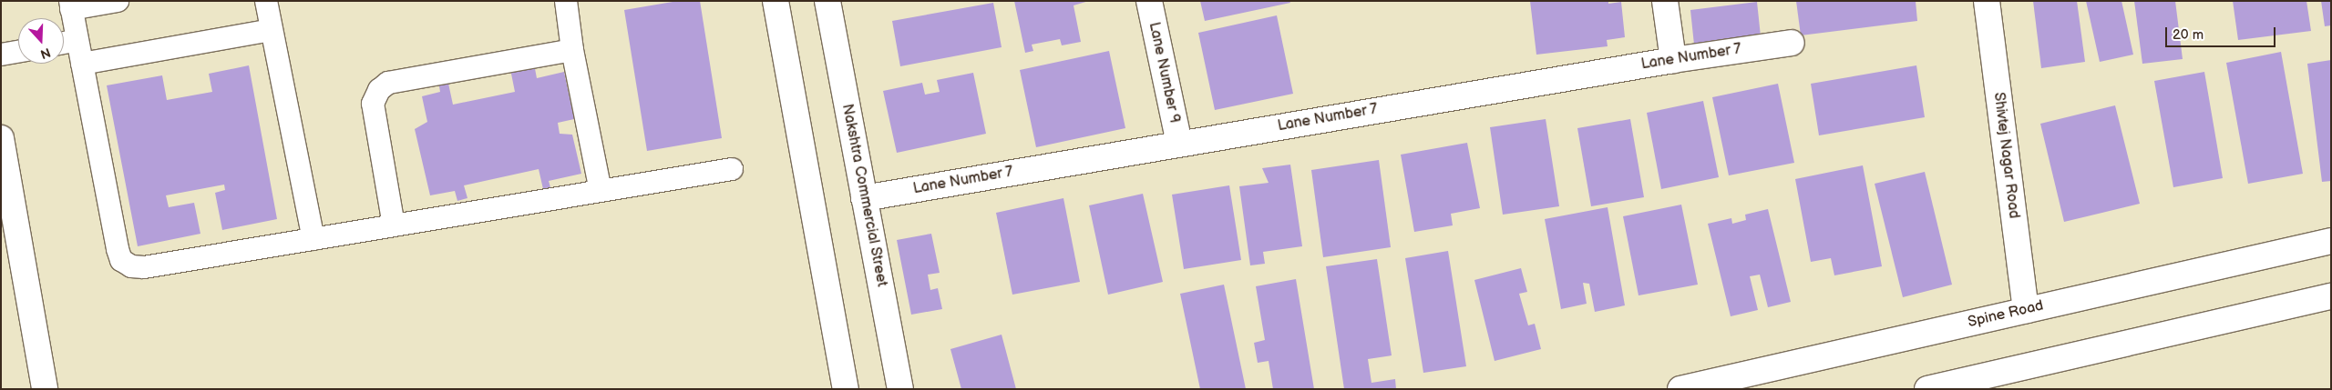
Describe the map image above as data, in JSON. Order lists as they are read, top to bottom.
{
  "streets": {
    "street": [
      "Lane Number 7",
      "Lane Number 9",
      "Shivtej Nagar Road",
      "Nakshtra Commercial Street",
      "Spine Road"
    ]
  },
  "crossings": [
    ["Lane Number 7", "Lane Number 9"],
    ["Lane Number 7", "Nakshtra Commercial Street"],
    ["Shivtej Nagar Road", "Spine Road"]
  ],
  "scale_bar": "20 m",
  "north": "bottom"
}
